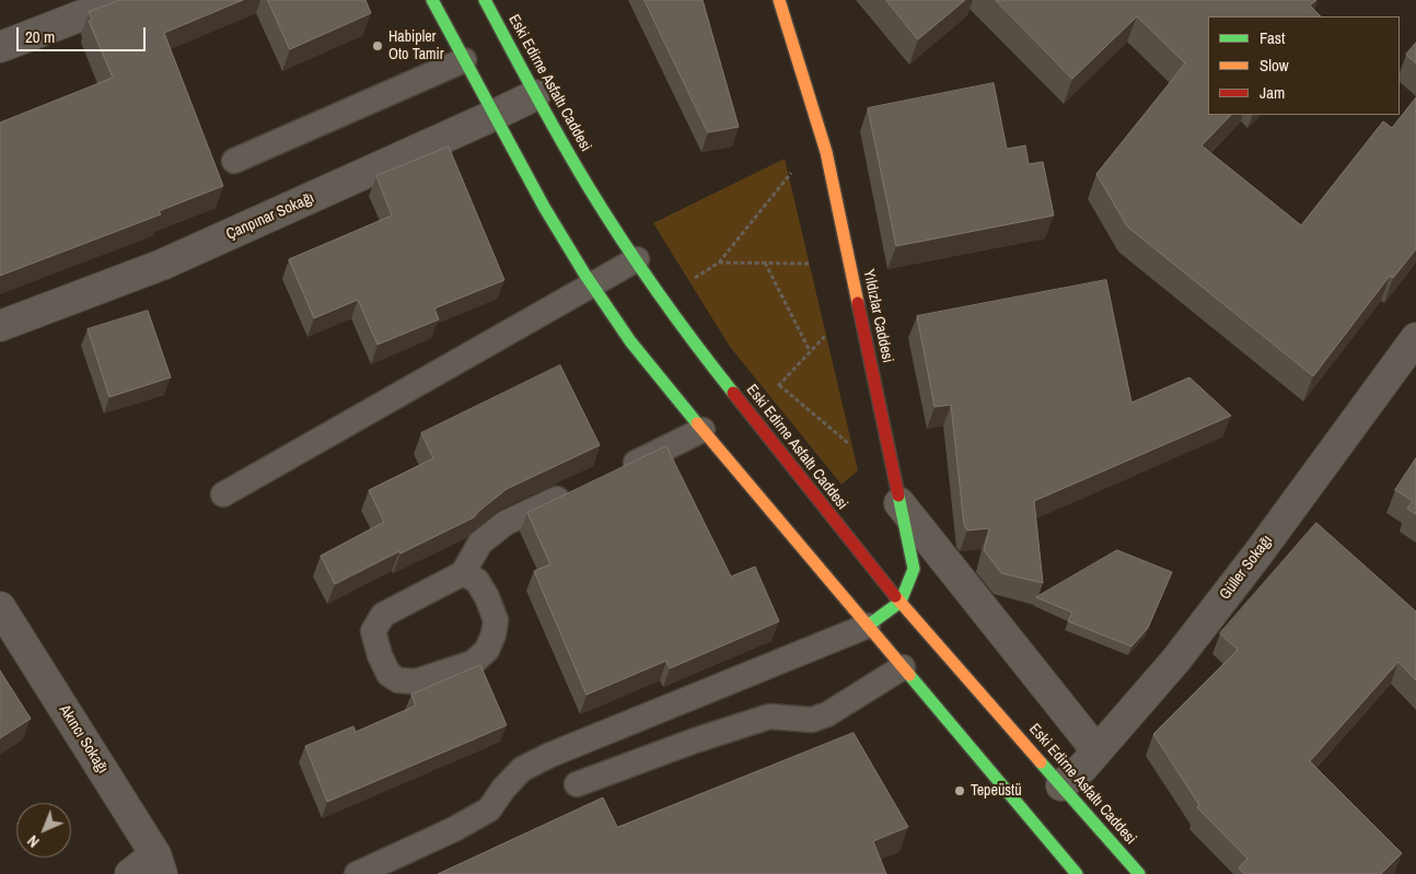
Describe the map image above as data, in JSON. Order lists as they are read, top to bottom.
{
  "streets": {
    "main road": ["Eski Edirne Asfaltı Caddesi", "Yıldızlar Caddesi"],
    "street": ["Çanpınar Sokağı", "Güller Sokağı", "Akıncı Sokağı"]
  },
  "crossings": [
    ["Eski Edirne Asfaltı Caddesi", "Çanpınar Sokağı"],
    ["Eski Edirne Asfaltı Caddesi", "Yıldızlar Caddesi"],
    ["Eski Edirne Asfaltı Caddesi", "Güller Sokağı"]
  ],
  "places": ["Habipler Oto Tamir", "Tepeüstü"],
  "legend": ["Fast", "Slow", "Jam"],
  "scale_bar": "20 m",
  "north": "bottom left"
}
